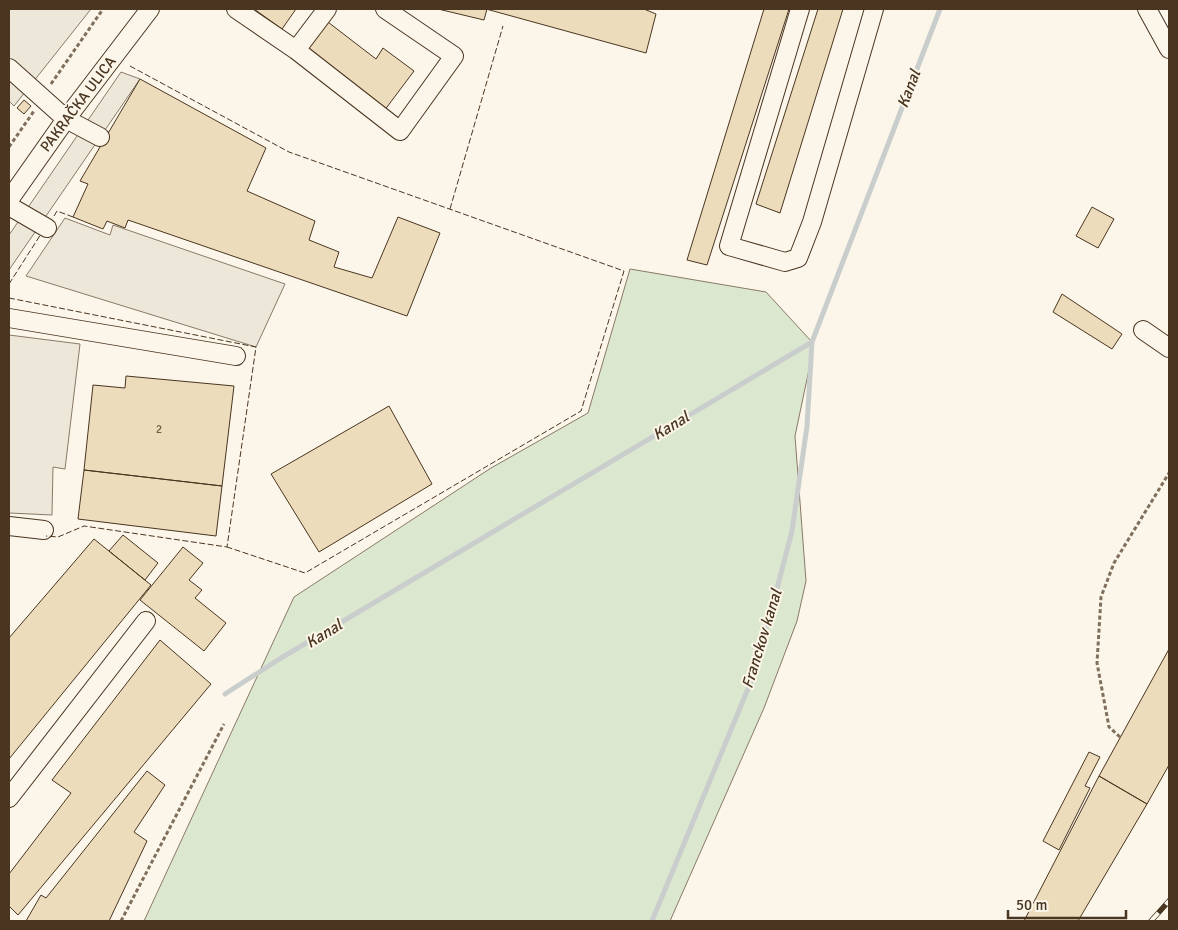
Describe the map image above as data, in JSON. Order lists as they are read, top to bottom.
{
  "streets": {
    "street": ["PAKRAČKA ULICA"]
  },
  "water": ["Kanal", "Franckov kanal"],
  "house_numbers": ["2"],
  "scale_bar": "50 m"
}
